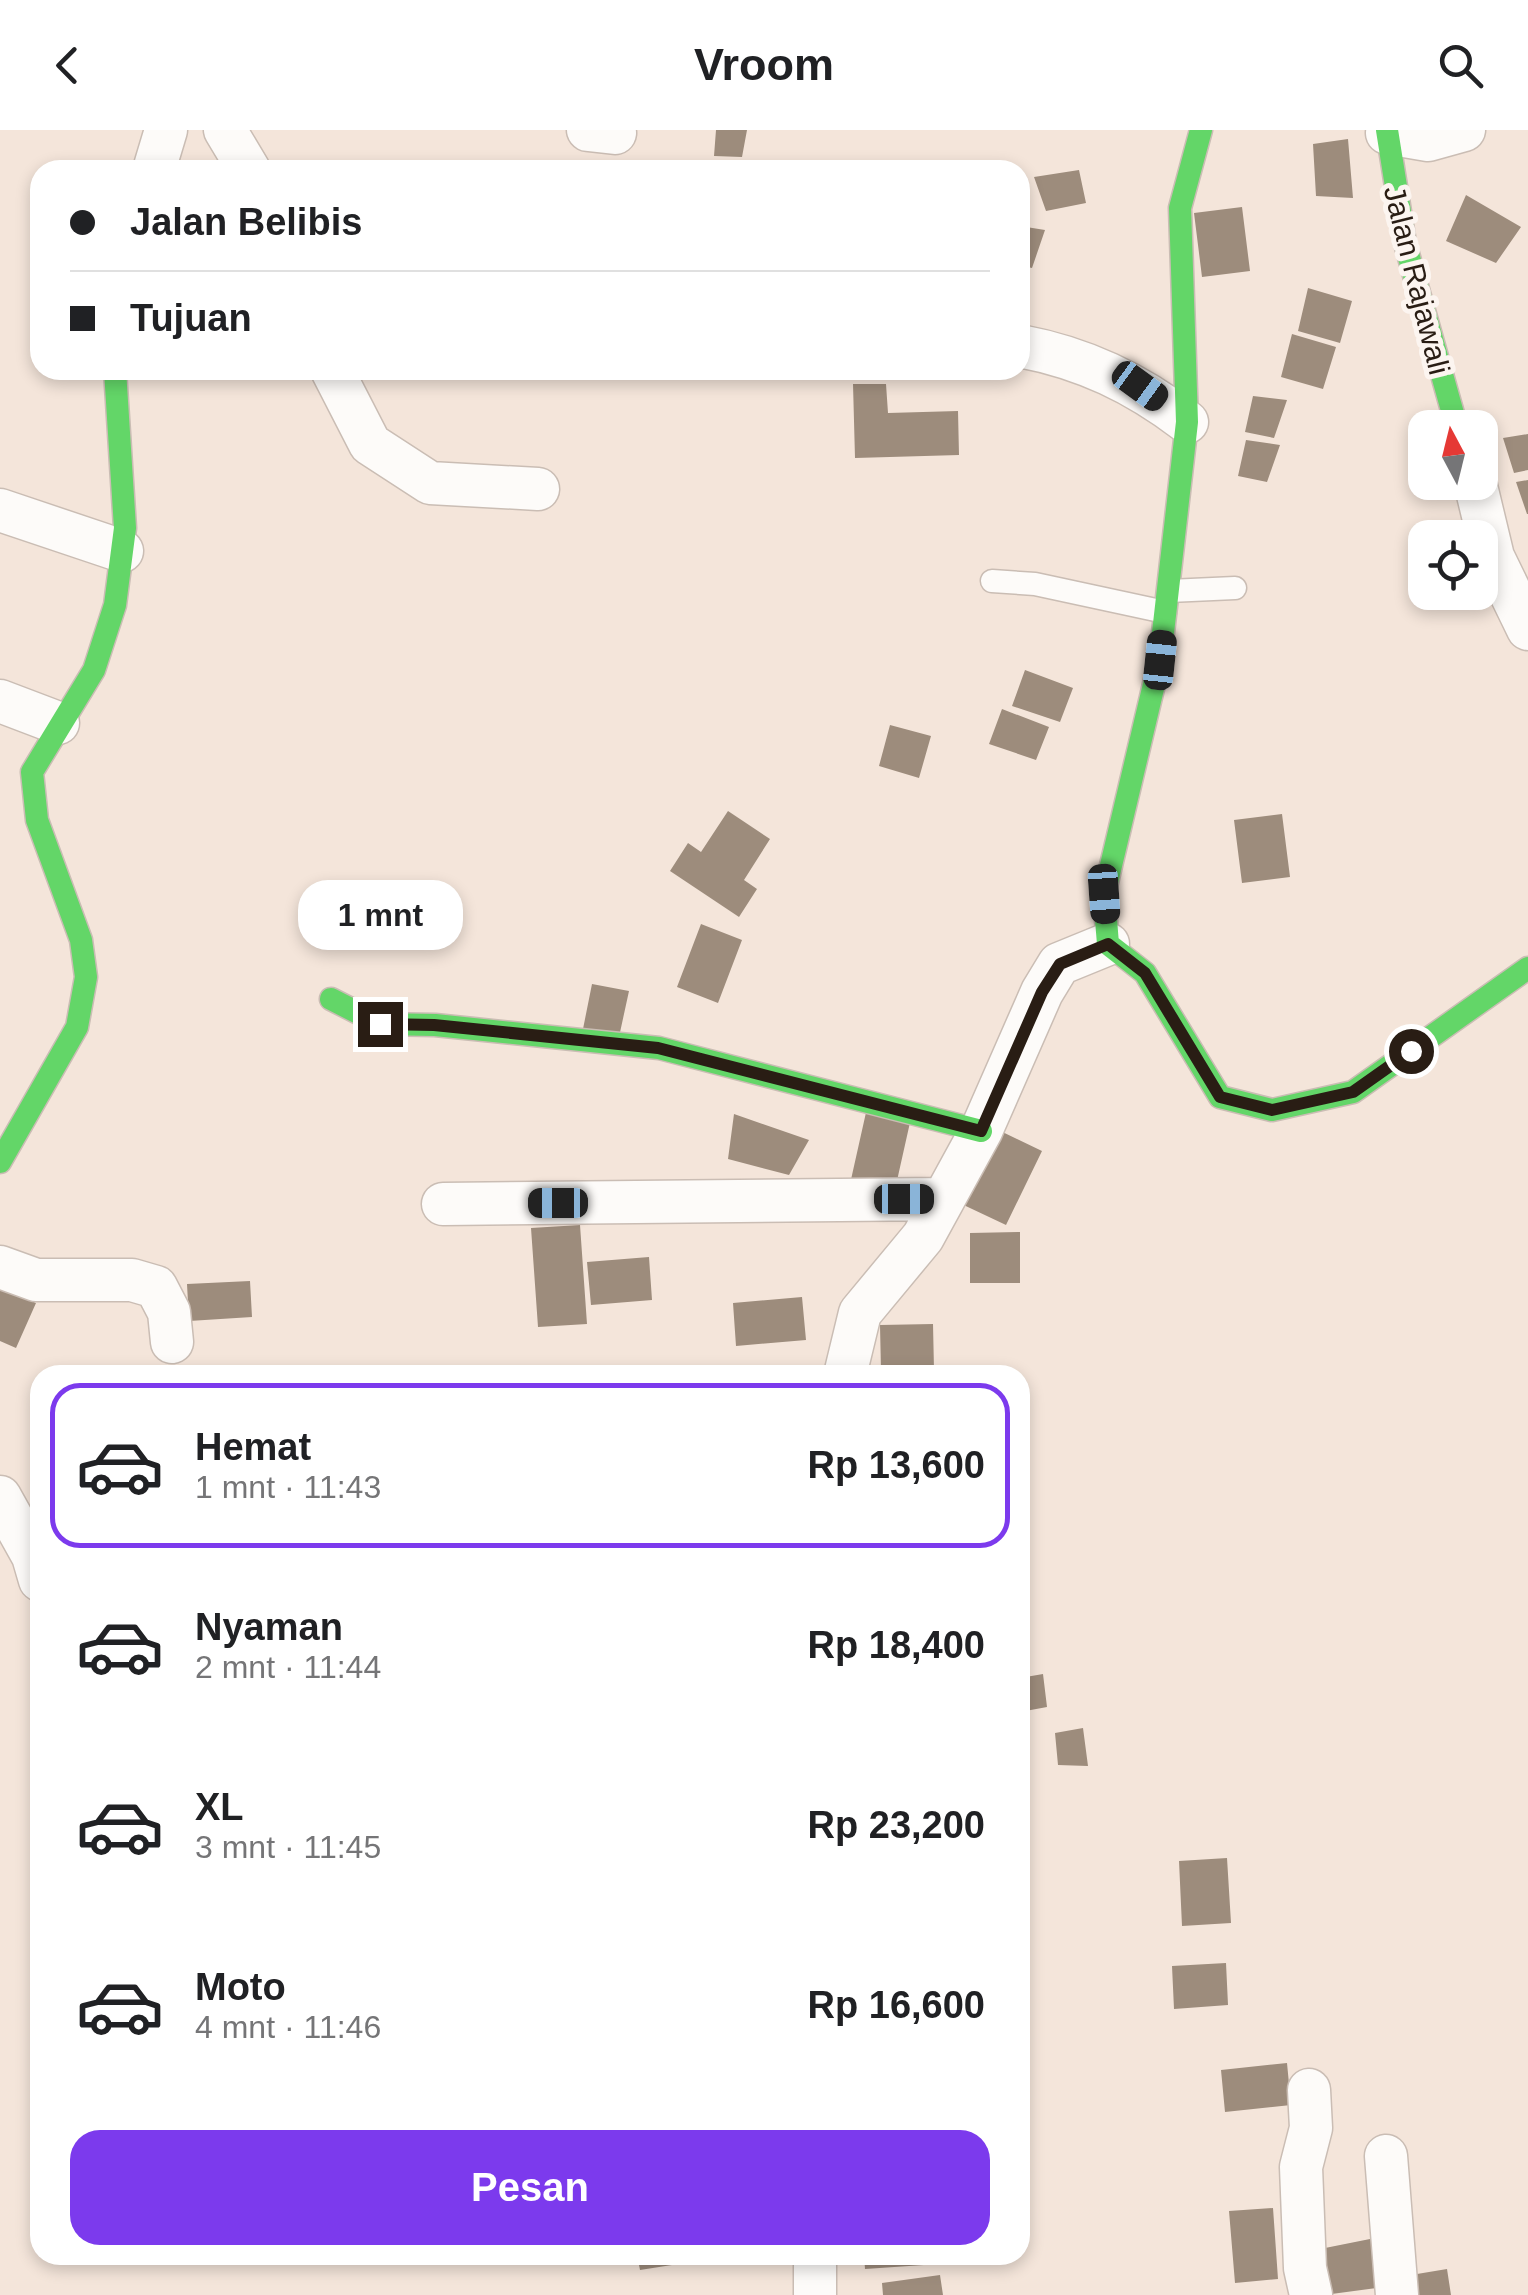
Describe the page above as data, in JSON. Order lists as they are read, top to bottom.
{
  "streets": {
    "street": ["Jalan Rajawali"]
  },
  "north": "top",
  "page": {
    "header": "Vroom",
    "banner": ["Jalan Belibis", "Tujuan"],
    "bubble": "1 mnt",
    "list": [
      {
        "name": "Hemat",
        "note": "1 mnt · 11:43",
        "value": "Rp 13,600"
      },
      {
        "name": "Nyaman",
        "note": "2 mnt · 11:44",
        "value": "Rp 18,400"
      },
      {
        "name": "XL",
        "note": "3 mnt · 11:45",
        "value": "Rp 23,200"
      },
      {
        "name": "Moto",
        "note": "4 mnt · 11:46",
        "value": "Rp 16,600"
      }
    ],
    "buttons": "Pesan"
  }
}
